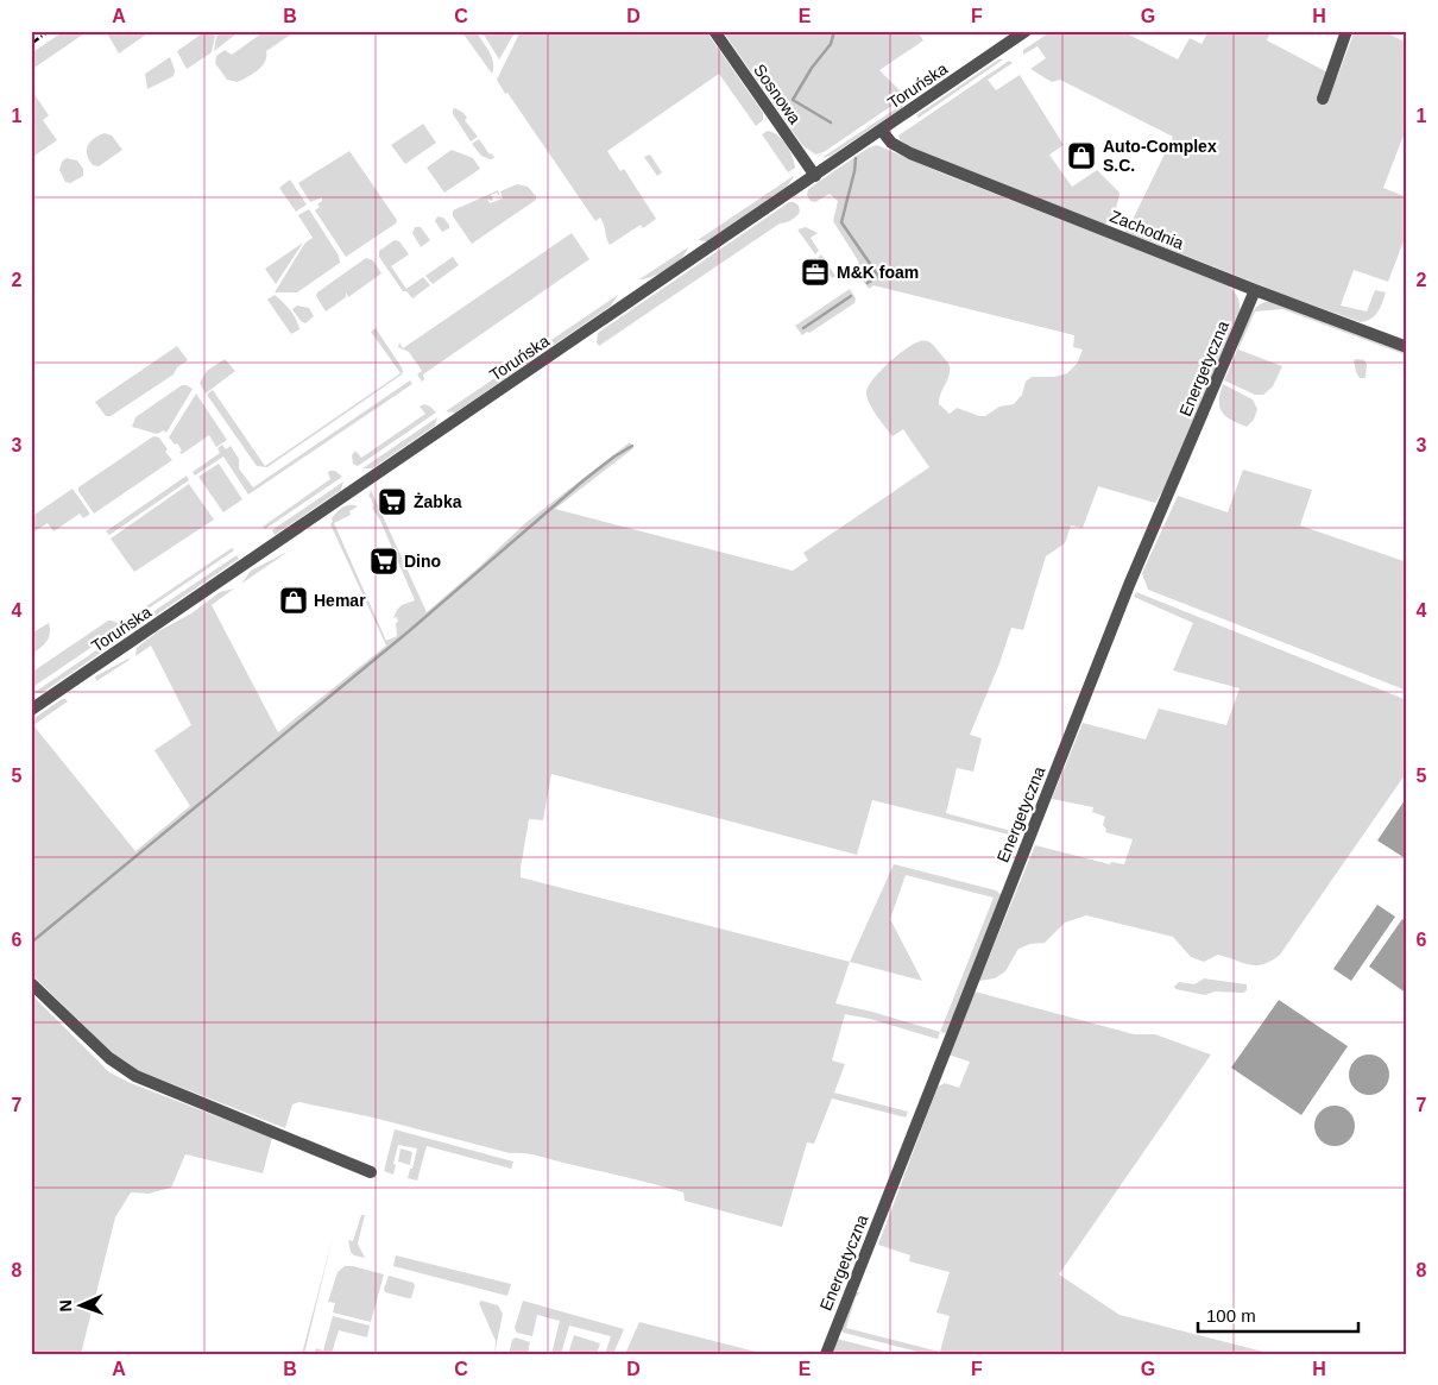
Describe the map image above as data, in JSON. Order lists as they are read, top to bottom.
{
  "streets": {
    "street": [
      "Toruńska",
      "Sosnowa",
      "Zachodnia",
      "Energetyczna"
    ]
  },
  "crossings": [
    ["Toruńska", "Sosnowa"],
    ["Toruńska", "Zachodnia"],
    ["Zachodnia", "Energetyczna"]
  ],
  "places": {
    "shop": ["Auto-Complex S.C.", "Hemar"],
    "office": ["M&K foam"],
    "supermarket": ["Żabka", "Dino"]
  },
  "scale_bar": "100 m",
  "north": "left",
  "grid": {
    "columns": [
      "A",
      "B",
      "C",
      "D",
      "E",
      "F",
      "G",
      "H"
    ],
    "rows": [
      "1",
      "2",
      "3",
      "4",
      "5",
      "6",
      "7",
      "8"
    ]
  }
}
